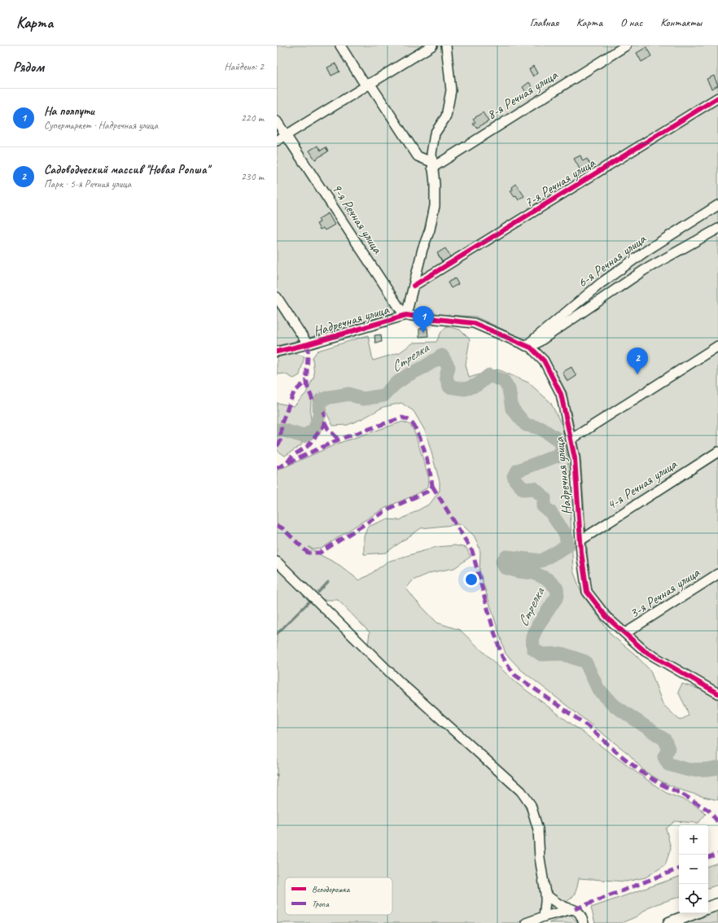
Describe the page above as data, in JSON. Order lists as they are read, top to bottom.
{
  "streets": {
    "street": [
      "8-я Речная улица",
      "7-я Речная улица",
      "9-я Речная улица",
      "6-я Речная улица",
      "Надречная улица",
      "4-я Речная улица",
      "3-я Речная улица"
    ]
  },
  "crossings": [
    ["9-я Речная улица", "Надречная улица"],
    ["6-я Речная улица", "Надречная улица"],
    ["Надречная улица", "4-я Речная улица"],
    ["Надречная улица", "3-я Речная улица"]
  ],
  "water": ["Стрелка"],
  "legend": ["Велодорожка", "Тропа"],
  "page": {
    "header": "Карта",
    "nav": [
      "Главная",
      "Карта",
      "О нас",
      "Контакты"
    ],
    "heading": ["Рядом", "Найдено: 2"],
    "list": [
      {
        "mark": "1",
        "name": "На полпути",
        "note": "Супермаркет · Надречная улица",
        "value": "220 m"
      },
      {
        "mark": "2",
        "name": "Садоводческий массив \"Новая Ропша\"",
        "note": "Парк · 5-я Речная улица",
        "value": "230 m"
      }
    ],
    "pins": ["1", "2"],
    "map_buttons": ["+", "−"]
  }
}
